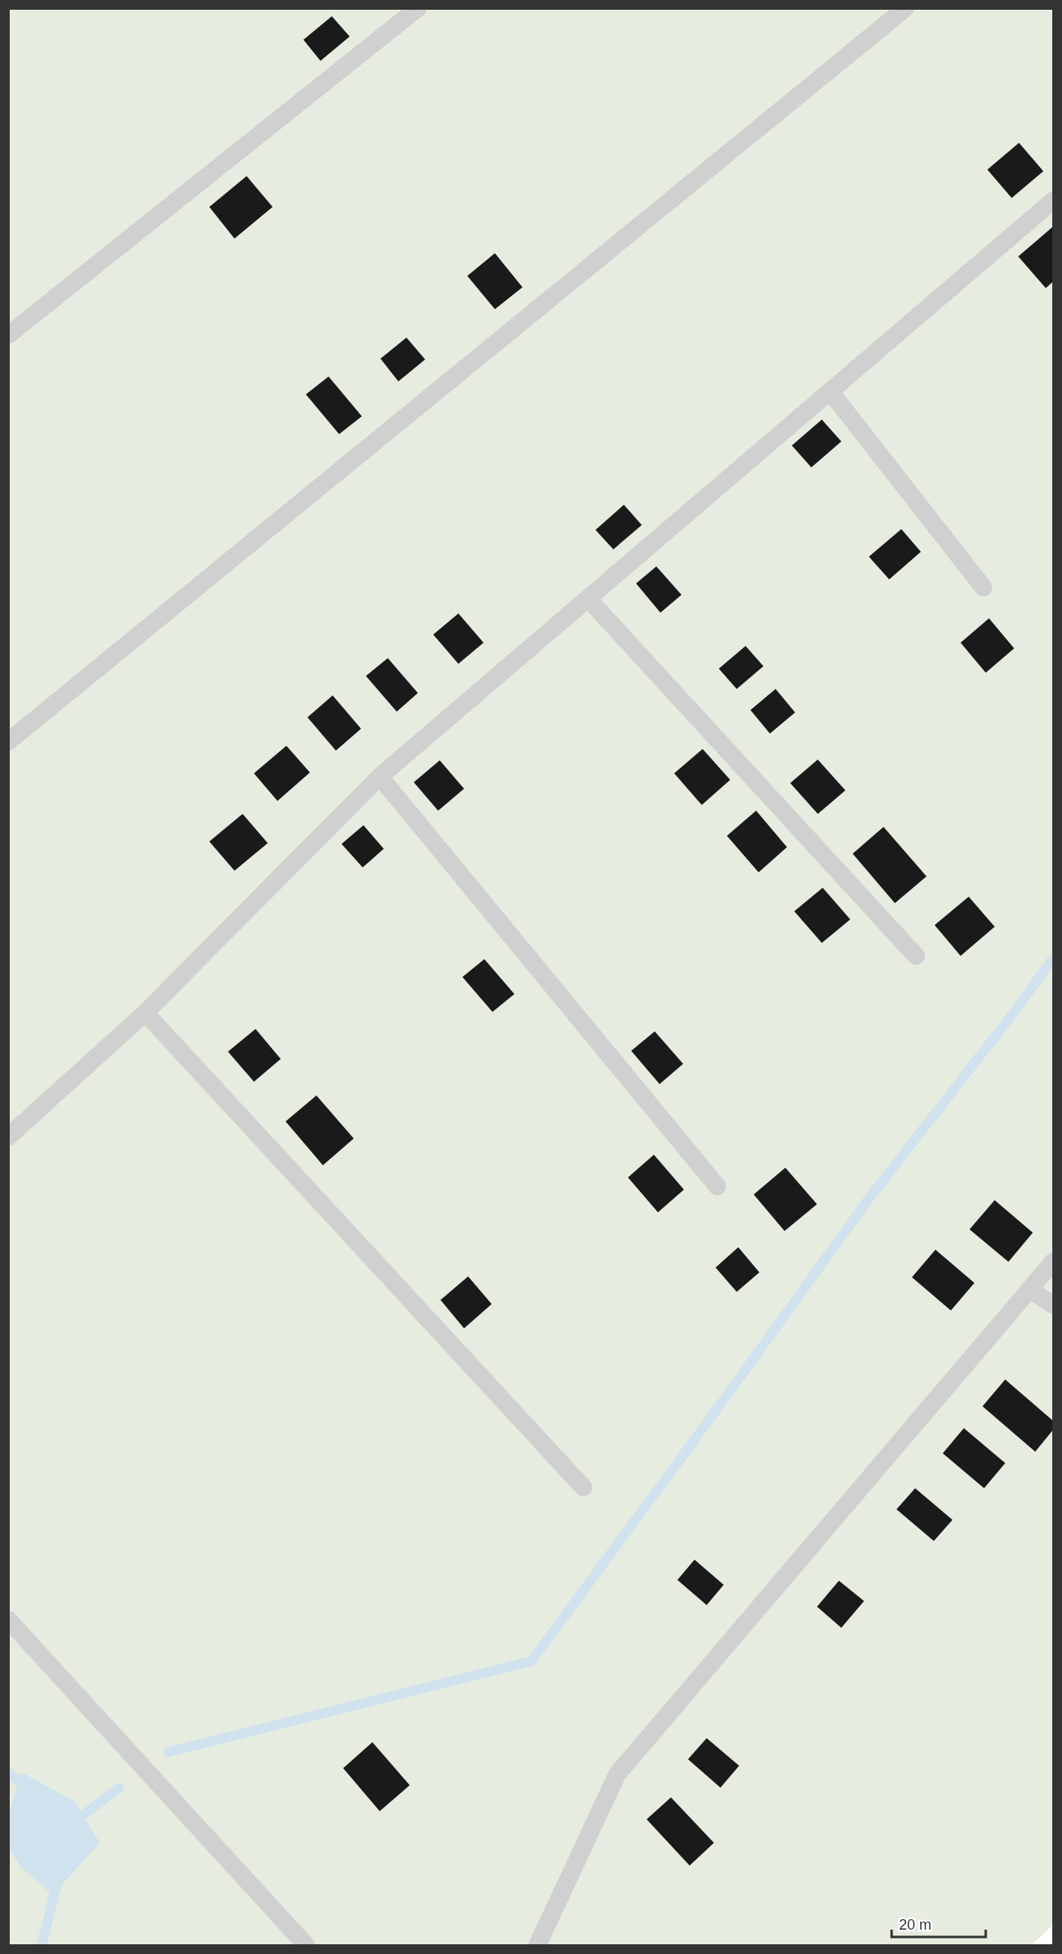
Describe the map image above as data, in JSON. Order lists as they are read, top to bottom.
{
  "scale_bar": "20 m"
}
